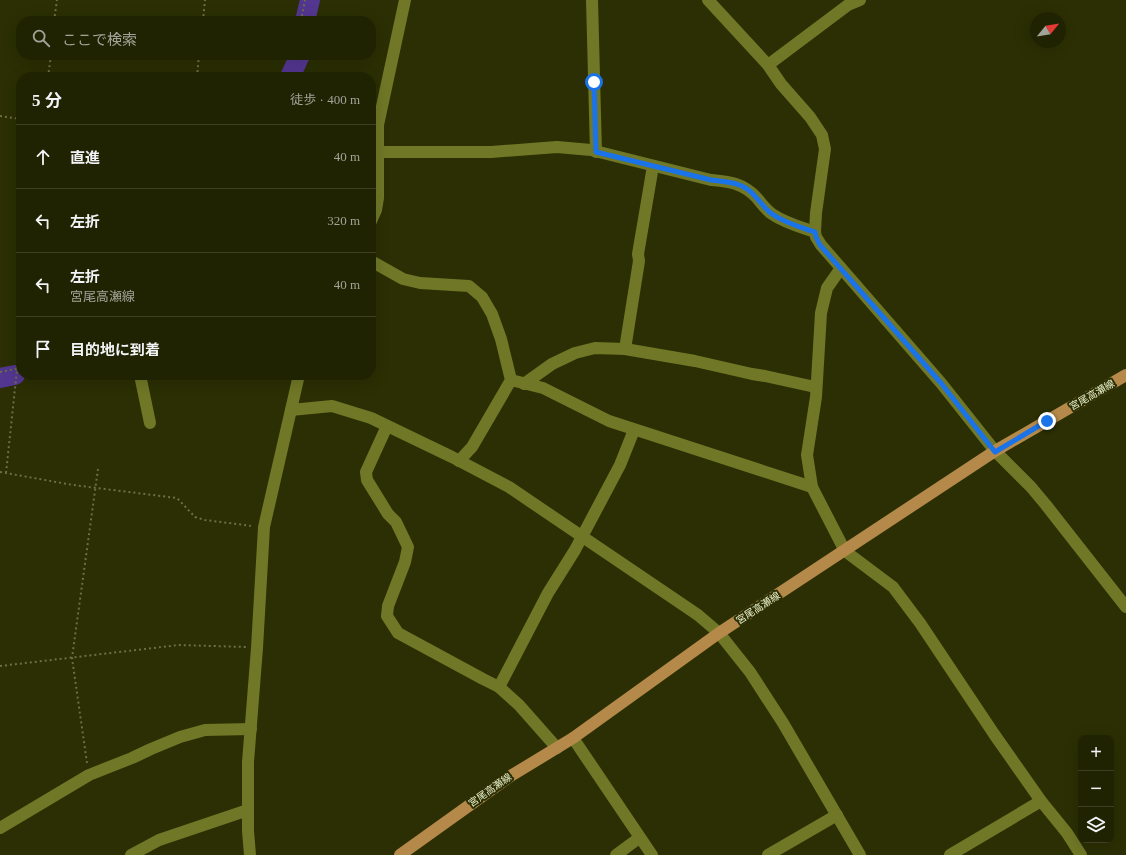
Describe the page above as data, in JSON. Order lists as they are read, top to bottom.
{
  "streets": {
    "main road": ["宮尾高瀬線"]
  },
  "north": "top right",
  "page": {
    "search": "ここで検索",
    "heading": ["5 分", "徒歩 · 400 m"],
    "list": [
      ["直進", "40 m"],
      ["左折", "320 m"],
      ["左折", "宮尾高瀬線", "40 m"],
      "目的地に到着"
    ],
    "map_buttons": ["+", "−"]
  }
}
